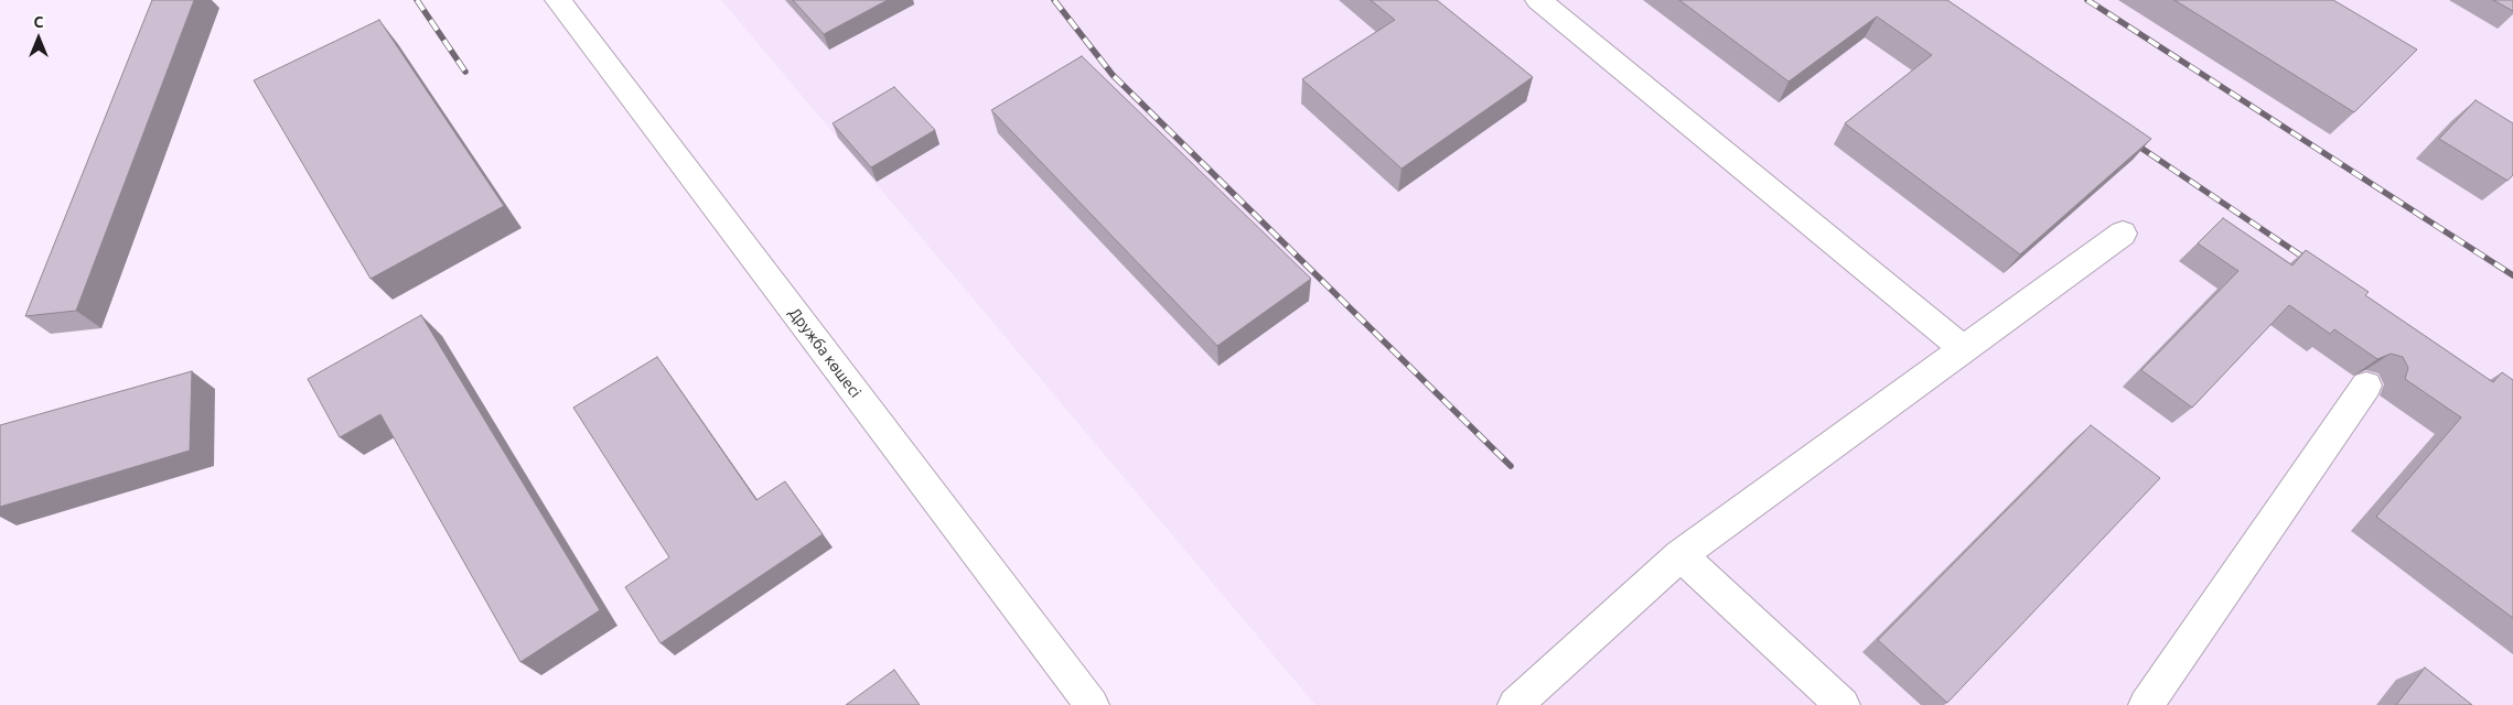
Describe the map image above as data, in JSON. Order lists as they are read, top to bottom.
{
  "streets": {
    "street": ["Дружба көшесі"]
  },
  "north": "top"
}
